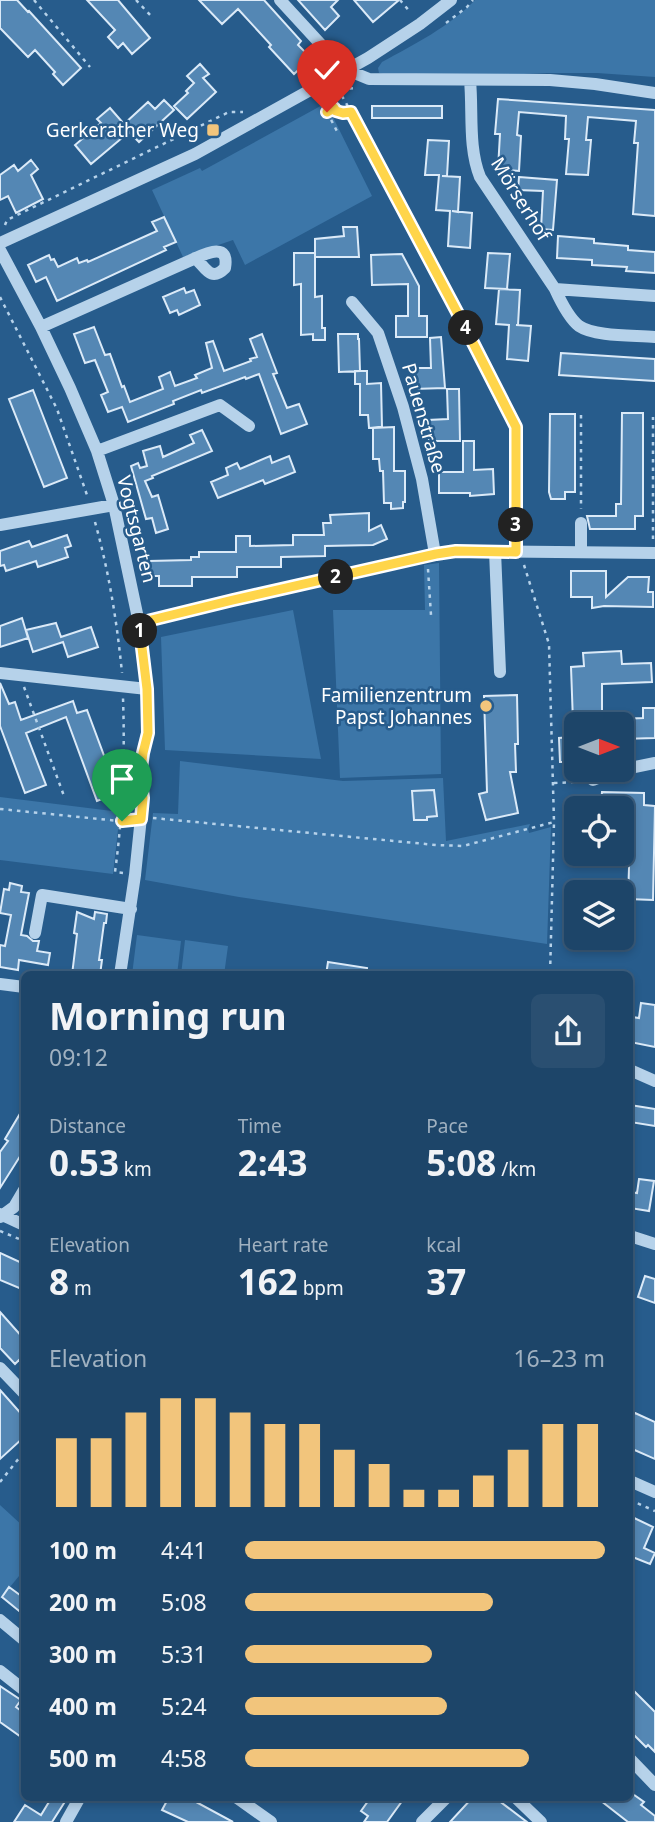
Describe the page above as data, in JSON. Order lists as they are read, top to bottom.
{
  "streets": {
    "street": ["Mörserhof", "Pauenstraße", "Vogtsgarten"]
  },
  "places": {
    "transit": ["Gerkerather Weg"],
    "other": ["Familienzentrum Papst Johannes"]
  },
  "north": "right",
  "page": {
    "pins": [
      "4",
      "3",
      "2",
      "1"
    ],
    "heading": ["Morning run", "09:12"],
    "stats": [
      ["Distance", "0.53 km"],
      ["Time", "2:43"],
      ["Pace", "5:08 /km"],
      ["Elevation", "8 m"],
      ["Heart rate", "162 bpm"],
      ["kcal", "37"]
    ],
    "chart": ["Elevation", "16–23 m"],
    "list": [
      {
        "name": "100 m",
        "note": "4:41"
      },
      {
        "name": "200 m",
        "note": "5:08"
      },
      {
        "name": "300 m",
        "note": "5:31"
      },
      {
        "name": "400 m",
        "note": "5:24"
      },
      {
        "name": "500 m",
        "note": "4:58"
      }
    ]
  }
}
